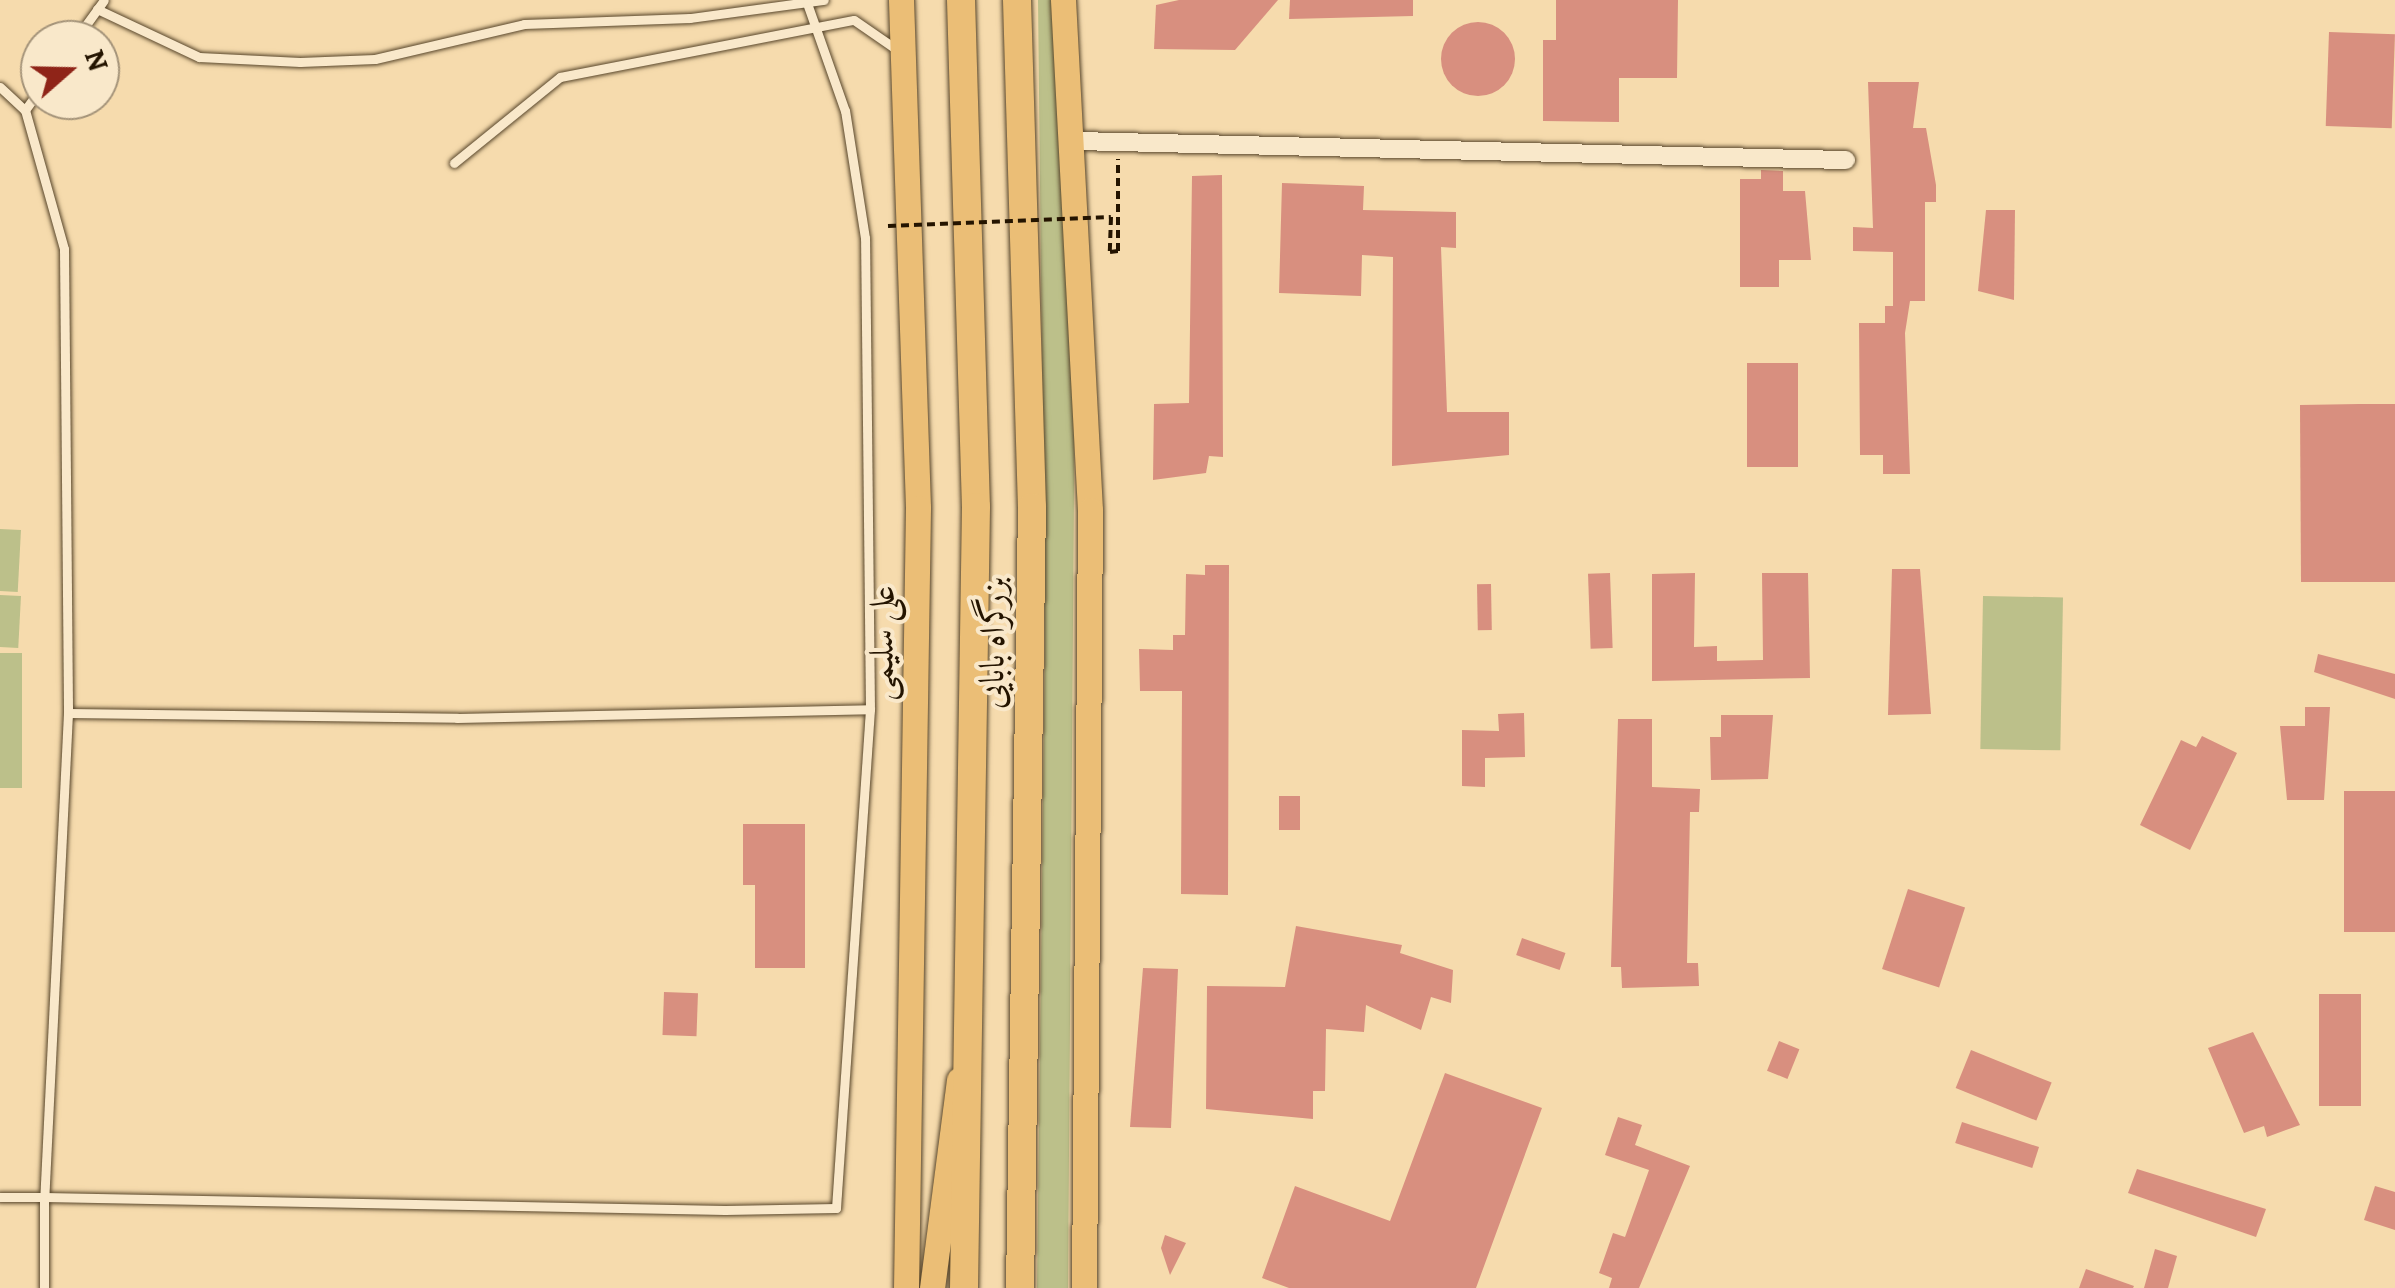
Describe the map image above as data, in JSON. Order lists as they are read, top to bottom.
{
  "streets": {
    "highway": ["بزرگراه بابایی"],
    "main road": ["علی سلیمی"]
  },
  "north": "right"
}
